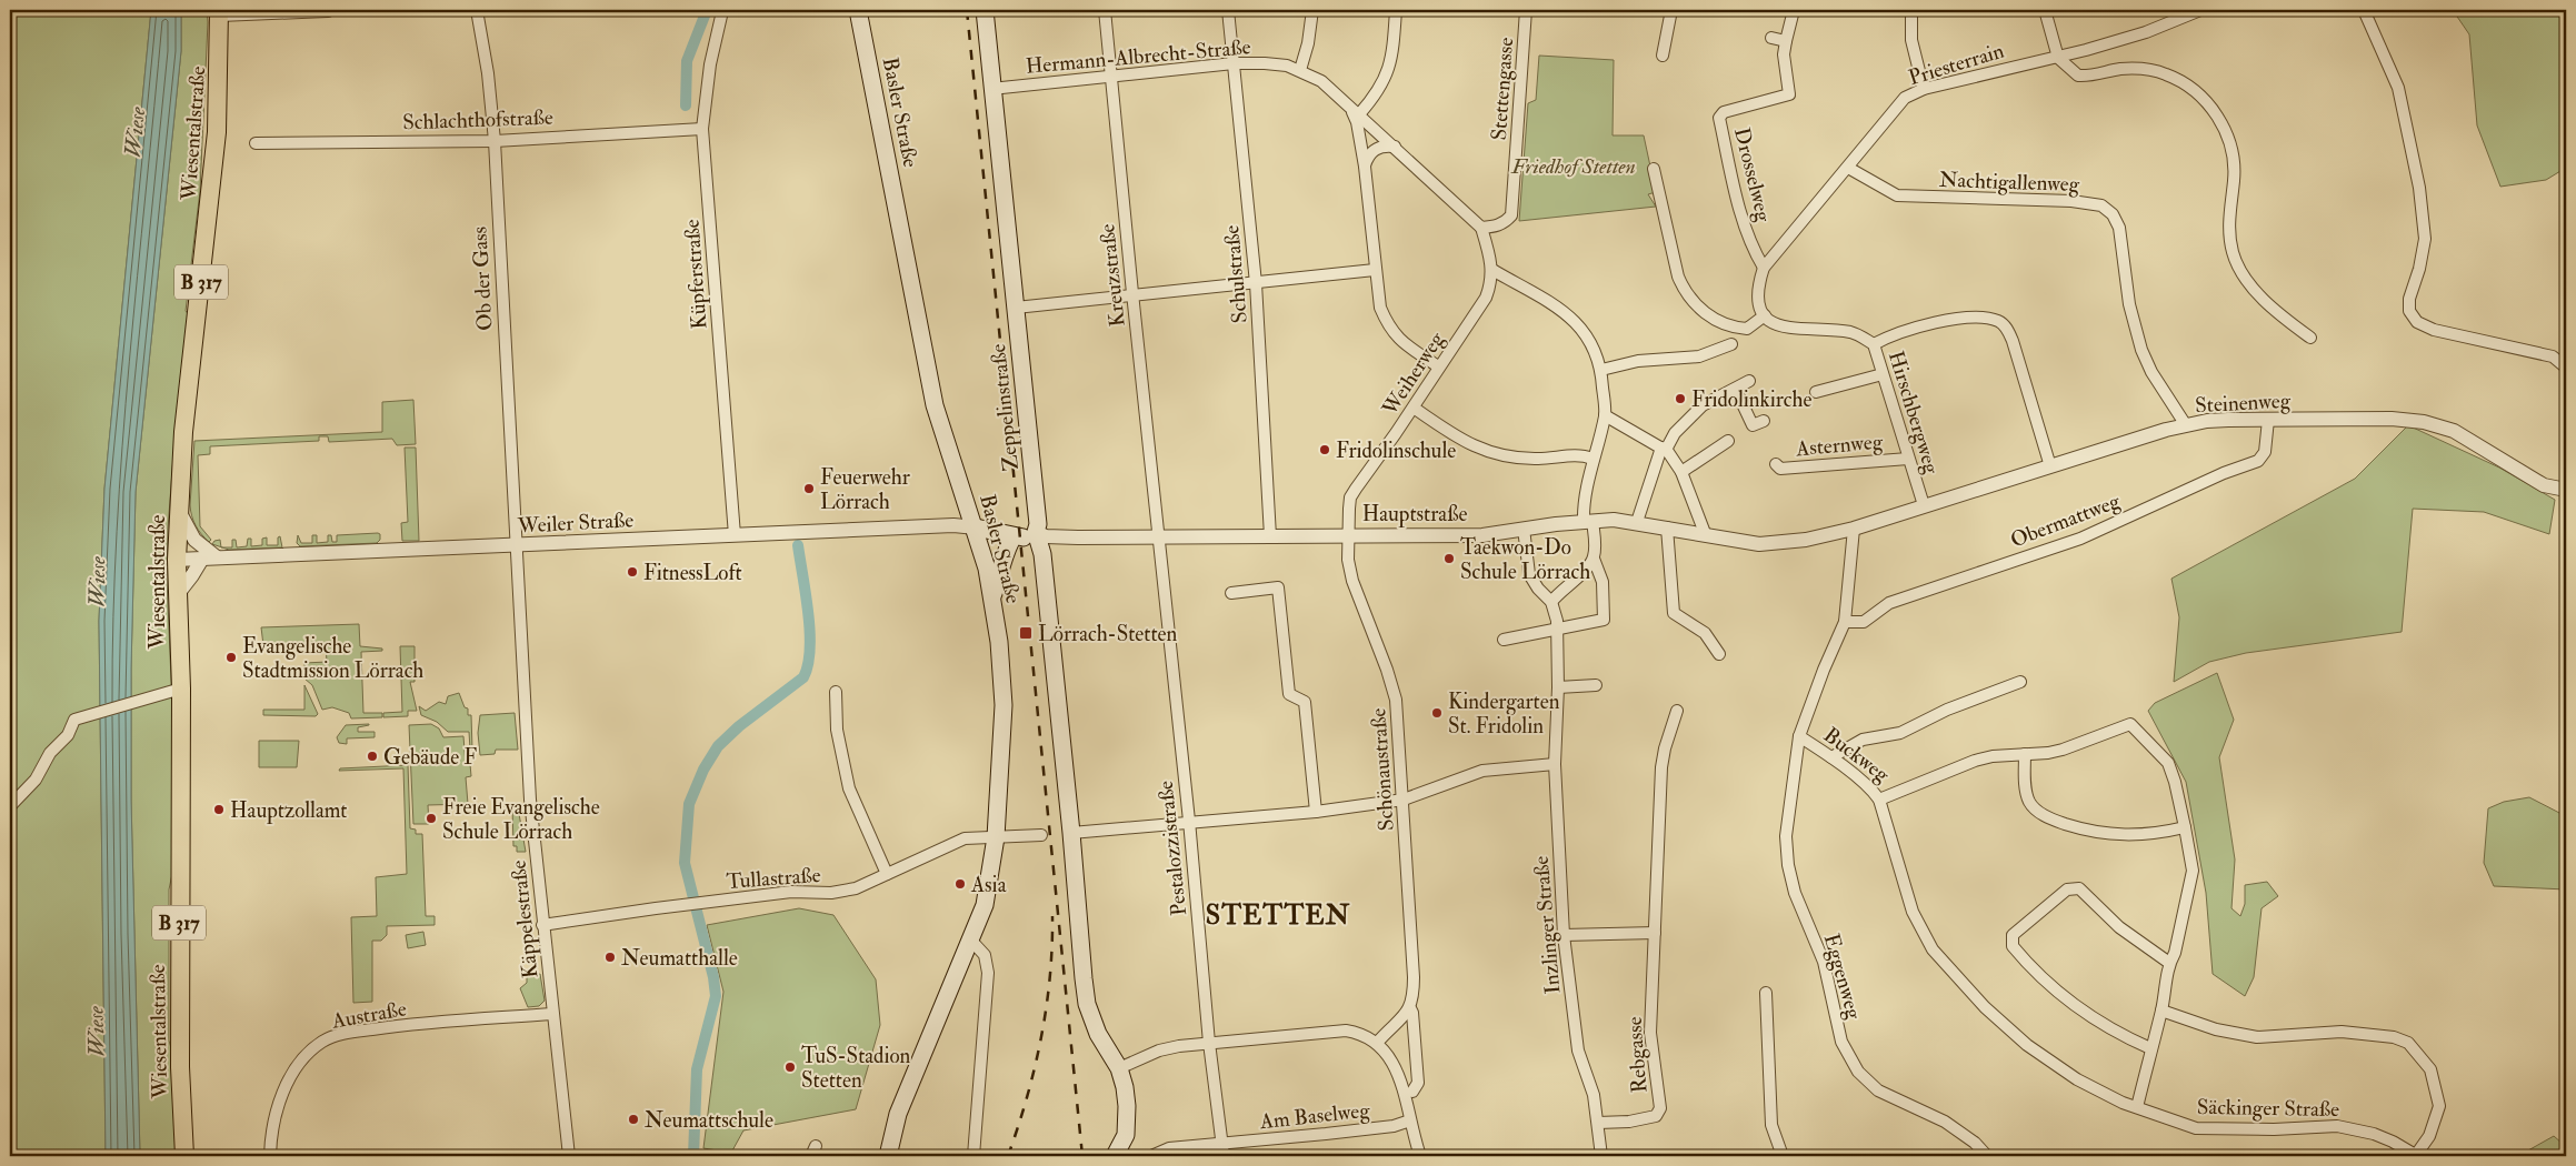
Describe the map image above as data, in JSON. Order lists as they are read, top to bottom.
{
  "streets": {
    "main road": [
      "Basler Straße",
      "Wiesentalstraße",
      "B 317",
      "Zeppelinstraße",
      "Hauptstraße"
    ],
    "street": [
      "Hermann-Albrecht-Straße",
      "Priesterrain",
      "Stettengasse",
      "Schlachthofstraße",
      "Drosselweg",
      "Nachtigallenweg",
      "Küpferstraße",
      "Schulstraße",
      "Kreuzstraße",
      "Ob der Gass",
      "Weiherweg",
      "Steinenweg",
      "Hirschbergweg",
      "Asternweg",
      "Obermattweg",
      "Weiler Straße",
      "Buckweg",
      "Schönaustraße",
      "Pestalozzistraße",
      "Tullastraße",
      "Käppelestraße",
      "Inzlinger Straße",
      "Eggenweg",
      "Austraße",
      "Rebgasse",
      "Säckinger Straße",
      "Am Baselweg"
    ]
  },
  "crossings": [
    ["Hermann-Albrecht-Straße", "Stettengasse"],
    ["Hermann-Albrecht-Straße", "Schulstraße"],
    ["Hermann-Albrecht-Straße", "Kreuzstraße"],
    ["Hermann-Albrecht-Straße", "Weiherweg"],
    ["Hermann-Albrecht-Straße", "Zeppelinstraße"],
    ["Priesterrain", "Drosselweg"],
    ["Priesterrain", "Nachtigallenweg"],
    ["Stettengasse", "Weiherweg"],
    ["Basler Straße", "Hauptstraße"],
    ["Basler Straße", "Weiler Straße"],
    ["Basler Straße", "Tullastraße"],
    ["Schlachthofstraße", "Küpferstraße"],
    ["Schlachthofstraße", "Ob der Gass"],
    ["Wiesentalstraße", "Weiler Straße"],
    ["Nachtigallenweg", "Steinenweg"],
    ["Küpferstraße", "Weiler Straße"],
    ["Schulstraße", "Hauptstraße"],
    ["Kreuzstraße", "Hauptstraße"],
    ["Kreuzstraße", "Pestalozzistraße"],
    ["Ob der Gass", "Weiler Straße"],
    ["Ob der Gass", "Käppelestraße"],
    ["Weiherweg", "Hauptstraße"],
    ["Weiherweg", "Schönaustraße"],
    ["Steinenweg", "Hirschbergweg"],
    ["Steinenweg", "Hauptstraße"],
    ["Steinenweg", "Obermattweg"],
    ["Steinenweg", "Buckweg"],
    ["Zeppelinstraße", "Hauptstraße"],
    ["Hirschbergweg", "Asternweg"],
    ["Hauptstraße", "Weiler Straße"],
    ["Hauptstraße", "Buckweg"],
    ["Hauptstraße", "Schönaustraße"],
    ["Hauptstraße", "Pestalozzistraße"],
    ["Hauptstraße", "Inzlinger Straße"],
    ["Obermattweg", "Buckweg"],
    ["Weiler Straße", "Käppelestraße"],
    ["Buckweg", "Eggenweg"],
    ["Buckweg", "Säckinger Straße"],
    ["Pestalozzistraße", "Am Baselweg"],
    ["Tullastraße", "Käppelestraße"],
    ["Käppelestraße", "Austraße"],
    ["Inzlinger Straße", "Rebgasse"]
  ],
  "districts": ["STETTEN"],
  "water": ["Wiese"],
  "parks": ["Friedhof Stetten"],
  "places": {
    "other": [
      "Fridolinkirche",
      "Fridolinschule",
      "Feuerwehr Lörrach",
      "Taekwon-Do Schule Lörrach",
      "FitnessLoft",
      "Evangelische Stadtmission Lörrach",
      "Kindergarten St. Fridolin",
      "Gebäude F",
      "Hauptzollamt",
      "Freie Evangelische Schule Lörrach",
      "Asia",
      "Neumatthalle",
      "TuS-Stadion Stetten",
      "Neumattschule"
    ],
    "transit": ["Lörrach-Stetten"]
  }
}
